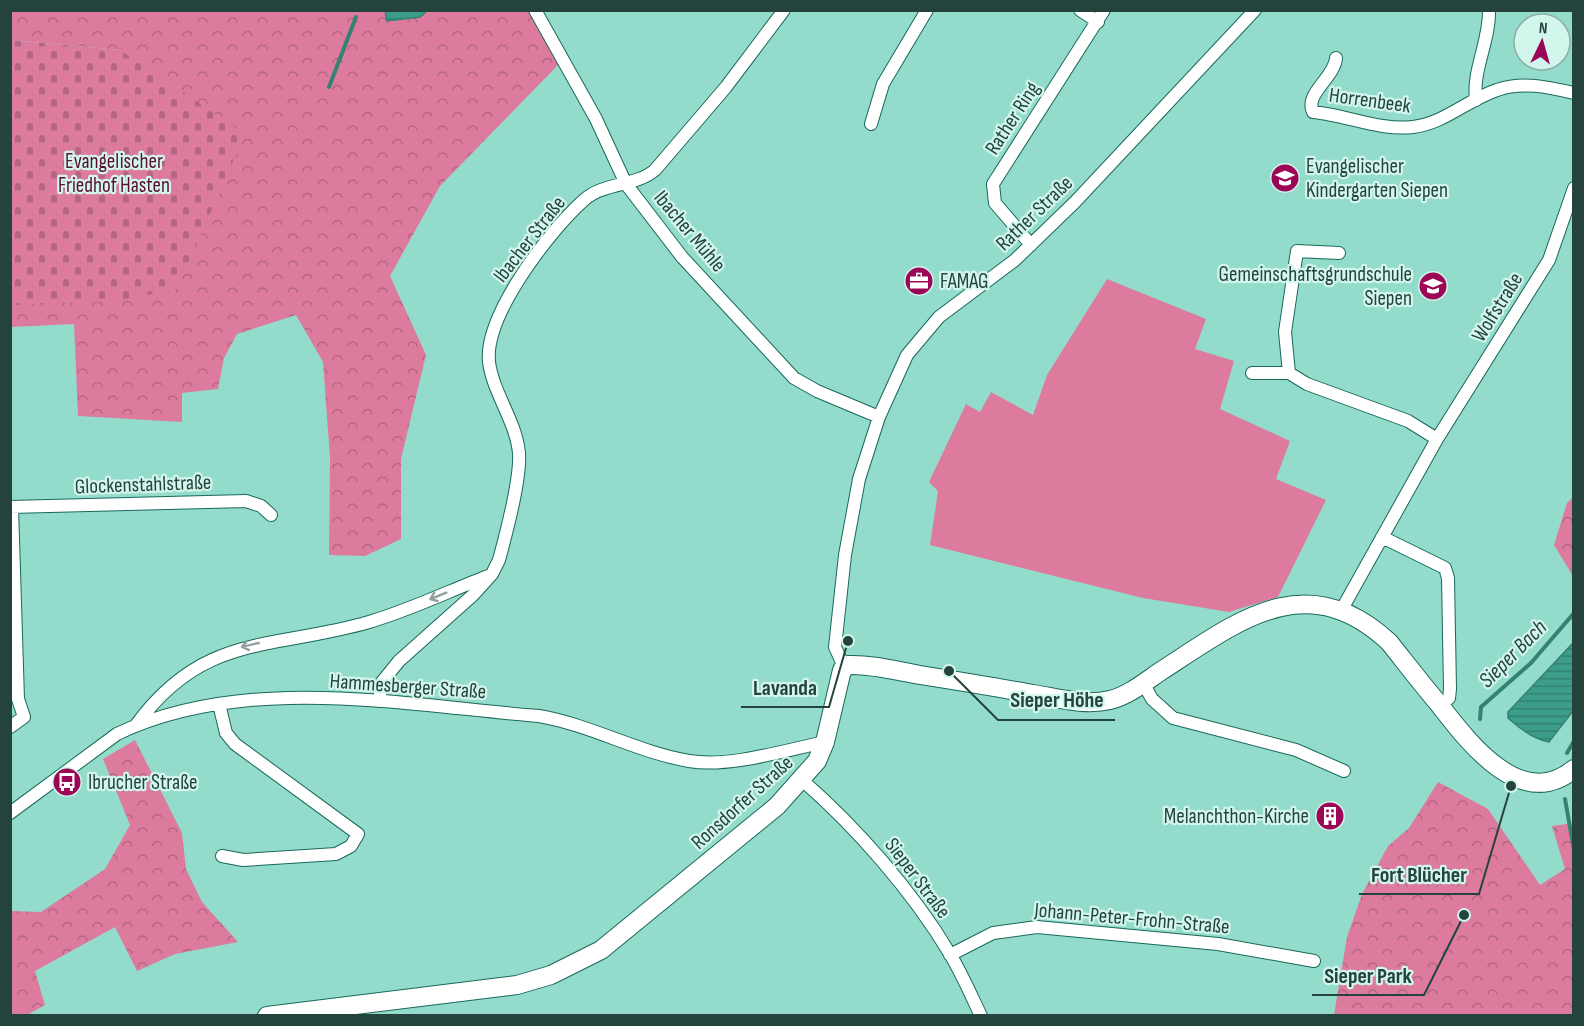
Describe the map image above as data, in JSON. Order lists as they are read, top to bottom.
{
  "streets": {
    "main road": ["Ronsdorfer Straße"],
    "street": [
      "Horrenbeek",
      "Rather Ring",
      "Rather Straße",
      "Ibacher Mühle",
      "Ibacher Straße",
      "Wolfstraße",
      "Glockenstahlstraße",
      "Hammesberger Straße",
      "Sieper Straße",
      "Johann-Peter-Frohn-Straße"
    ]
  },
  "crossings": [
    ["Rather Ring", "Rather Straße"],
    ["Rather Straße", "Ibacher Mühle"],
    ["Rather Straße", "Ronsdorfer Straße"],
    ["Ibacher Mühle", "Ibacher Straße"],
    ["Ibacher Straße", "Hammesberger Straße"],
    ["Hammesberger Straße", "Ronsdorfer Straße"],
    ["Ronsdorfer Straße", "Sieper Straße"],
    ["Sieper Straße", "Johann-Peter-Frohn-Straße"]
  ],
  "water": ["Sieper Bach"],
  "parks": ["Evangelischer Friedhof Hasten"],
  "places": {
    "school or university": ["Evangelischer Kindergarten Siepen", "Gemeinschaftsgrundschule Siepen"],
    "office": ["FAMAG"],
    "other": [
      "Lavanda",
      "Sieper Höhe",
      "Fort Blücher",
      "Sieper Park"
    ],
    "bus stop": ["Ibrucher Straße"],
    "building": ["Melanchthon-Kirche"]
  },
  "north": "top"
}
